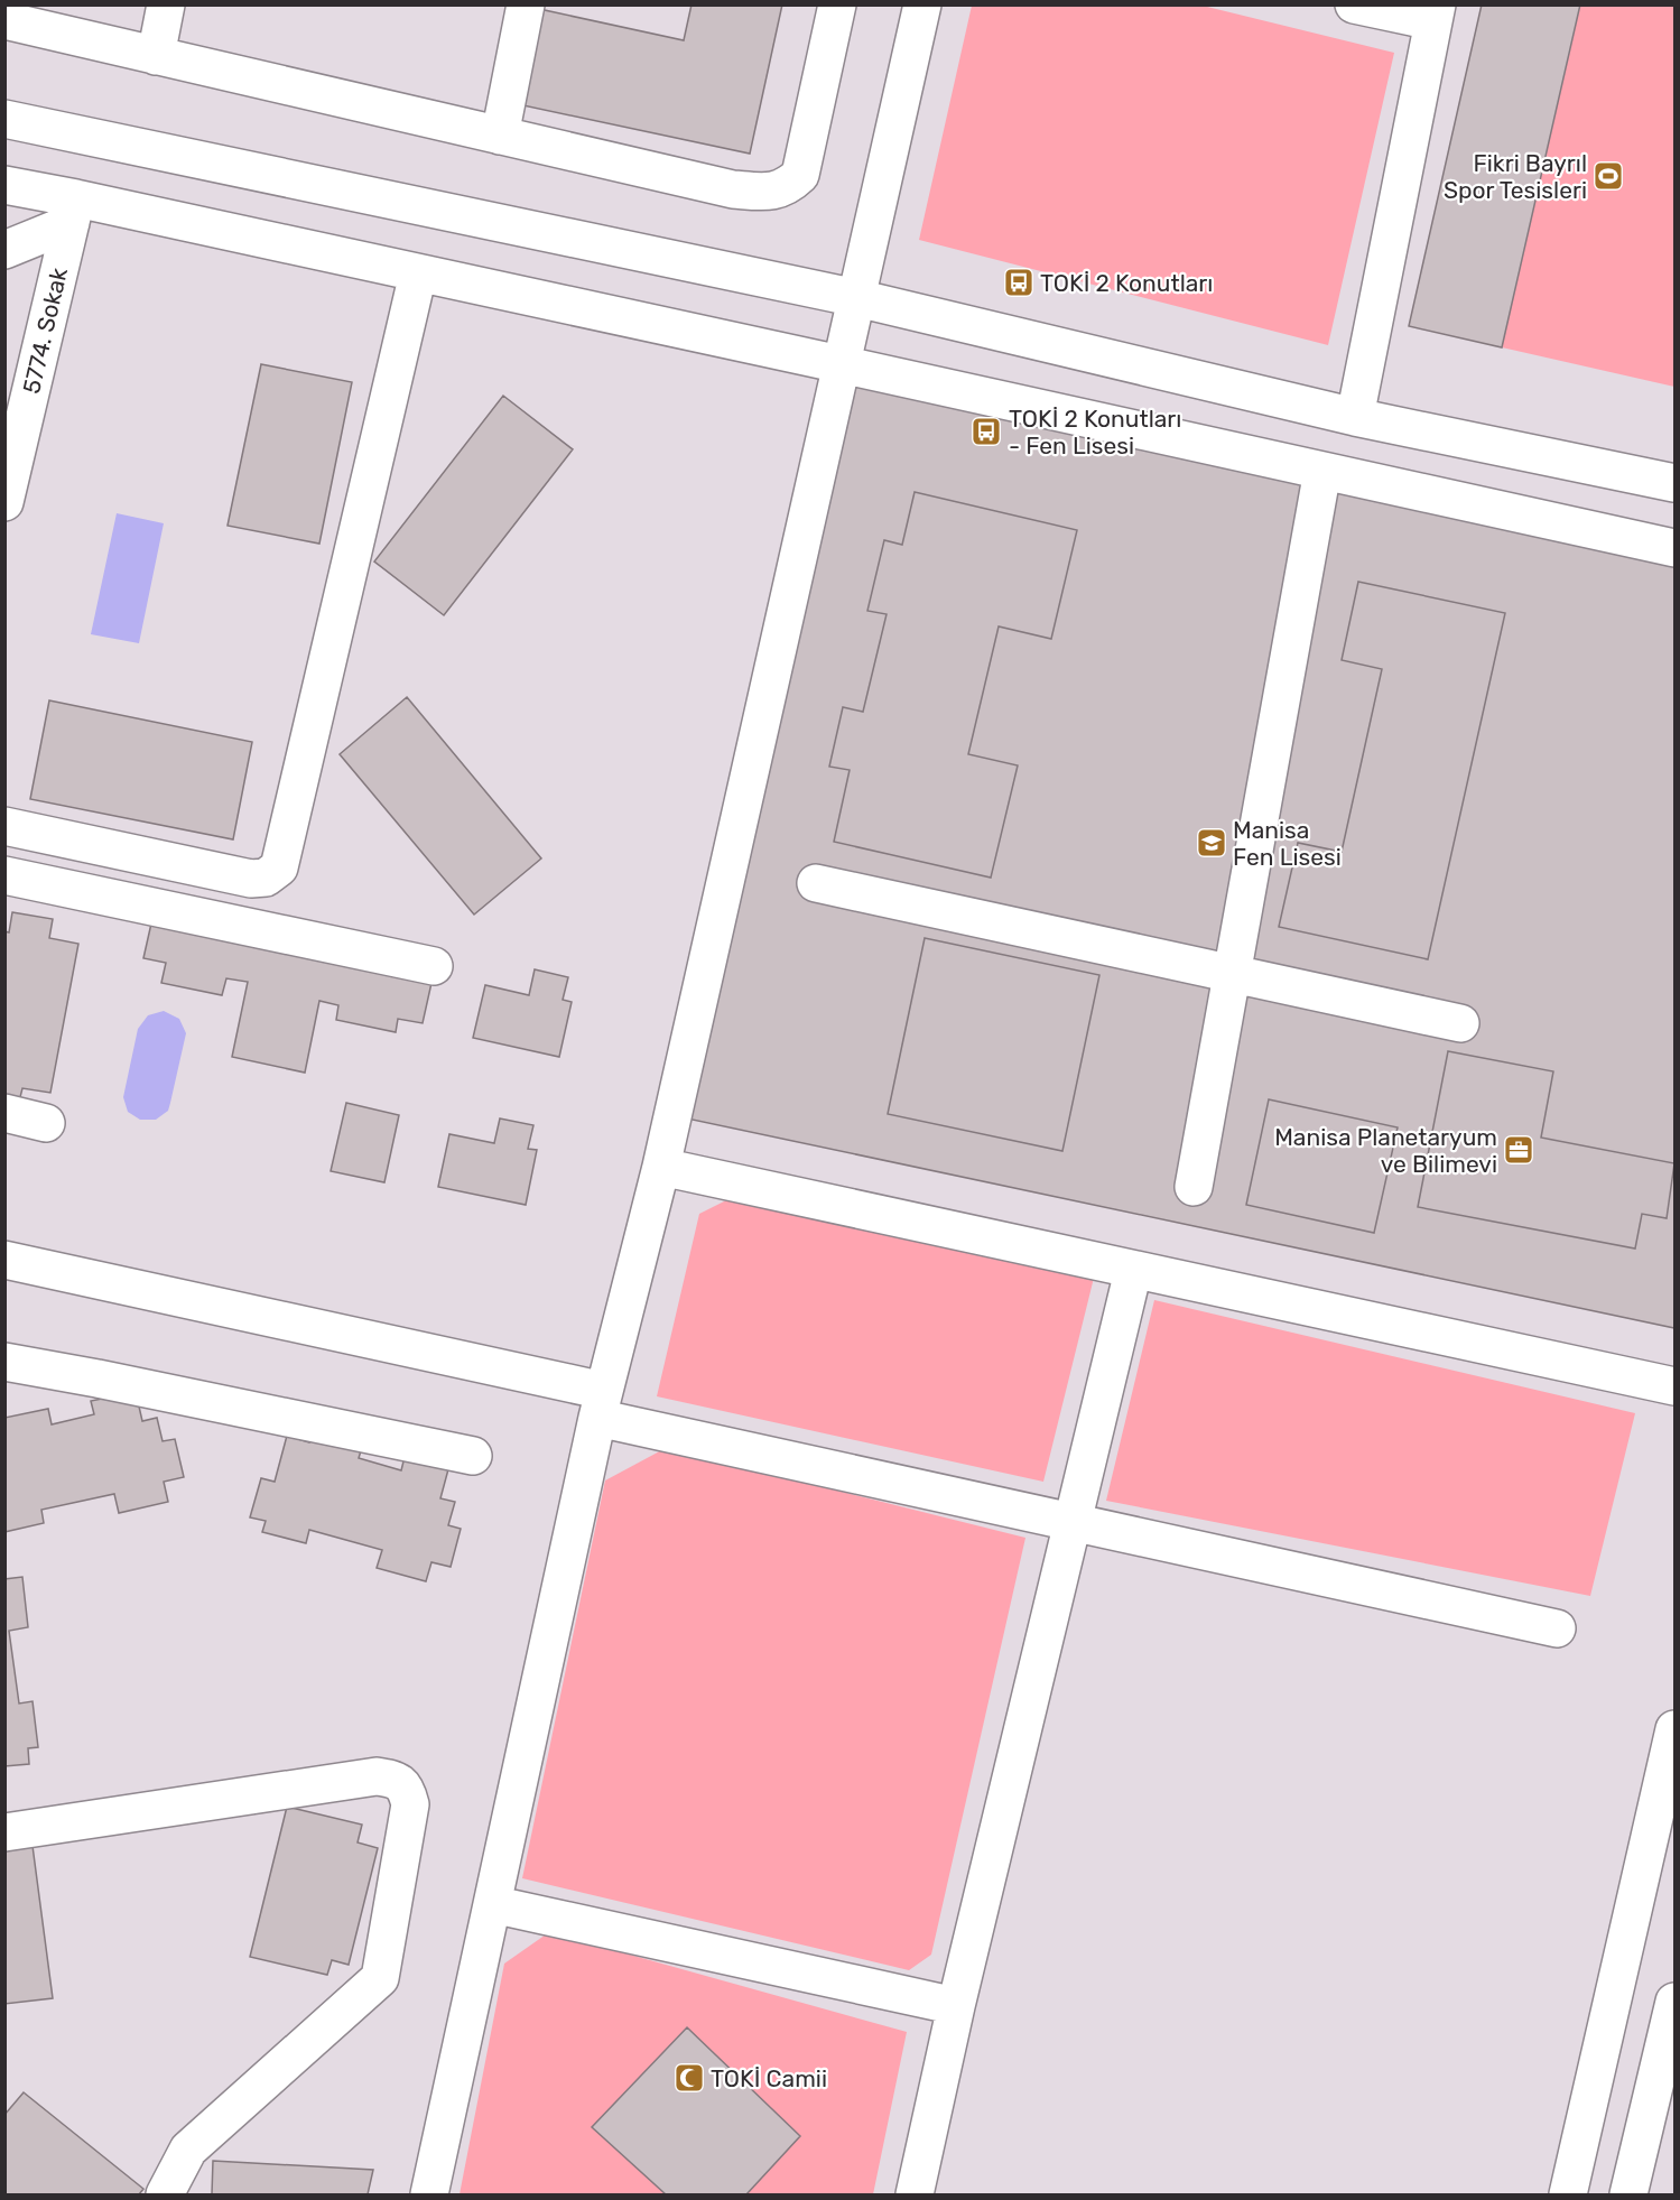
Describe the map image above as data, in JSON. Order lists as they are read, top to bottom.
{
  "streets": {
    "street": ["5774. Sokak"]
  },
  "places": {
    "sports": ["Fikri Bayrıl Spor Tesisleri"],
    "bus stop": ["TOKİ 2 Konutları", "TOKİ 2 Konutları - Fen Lisesi"],
    "school or university": ["Manisa Fen Lisesi"],
    "office": ["Manisa Planetaryum ve Bilimevi"],
    "mosque": ["TOKİ Camii"]
  }
}
